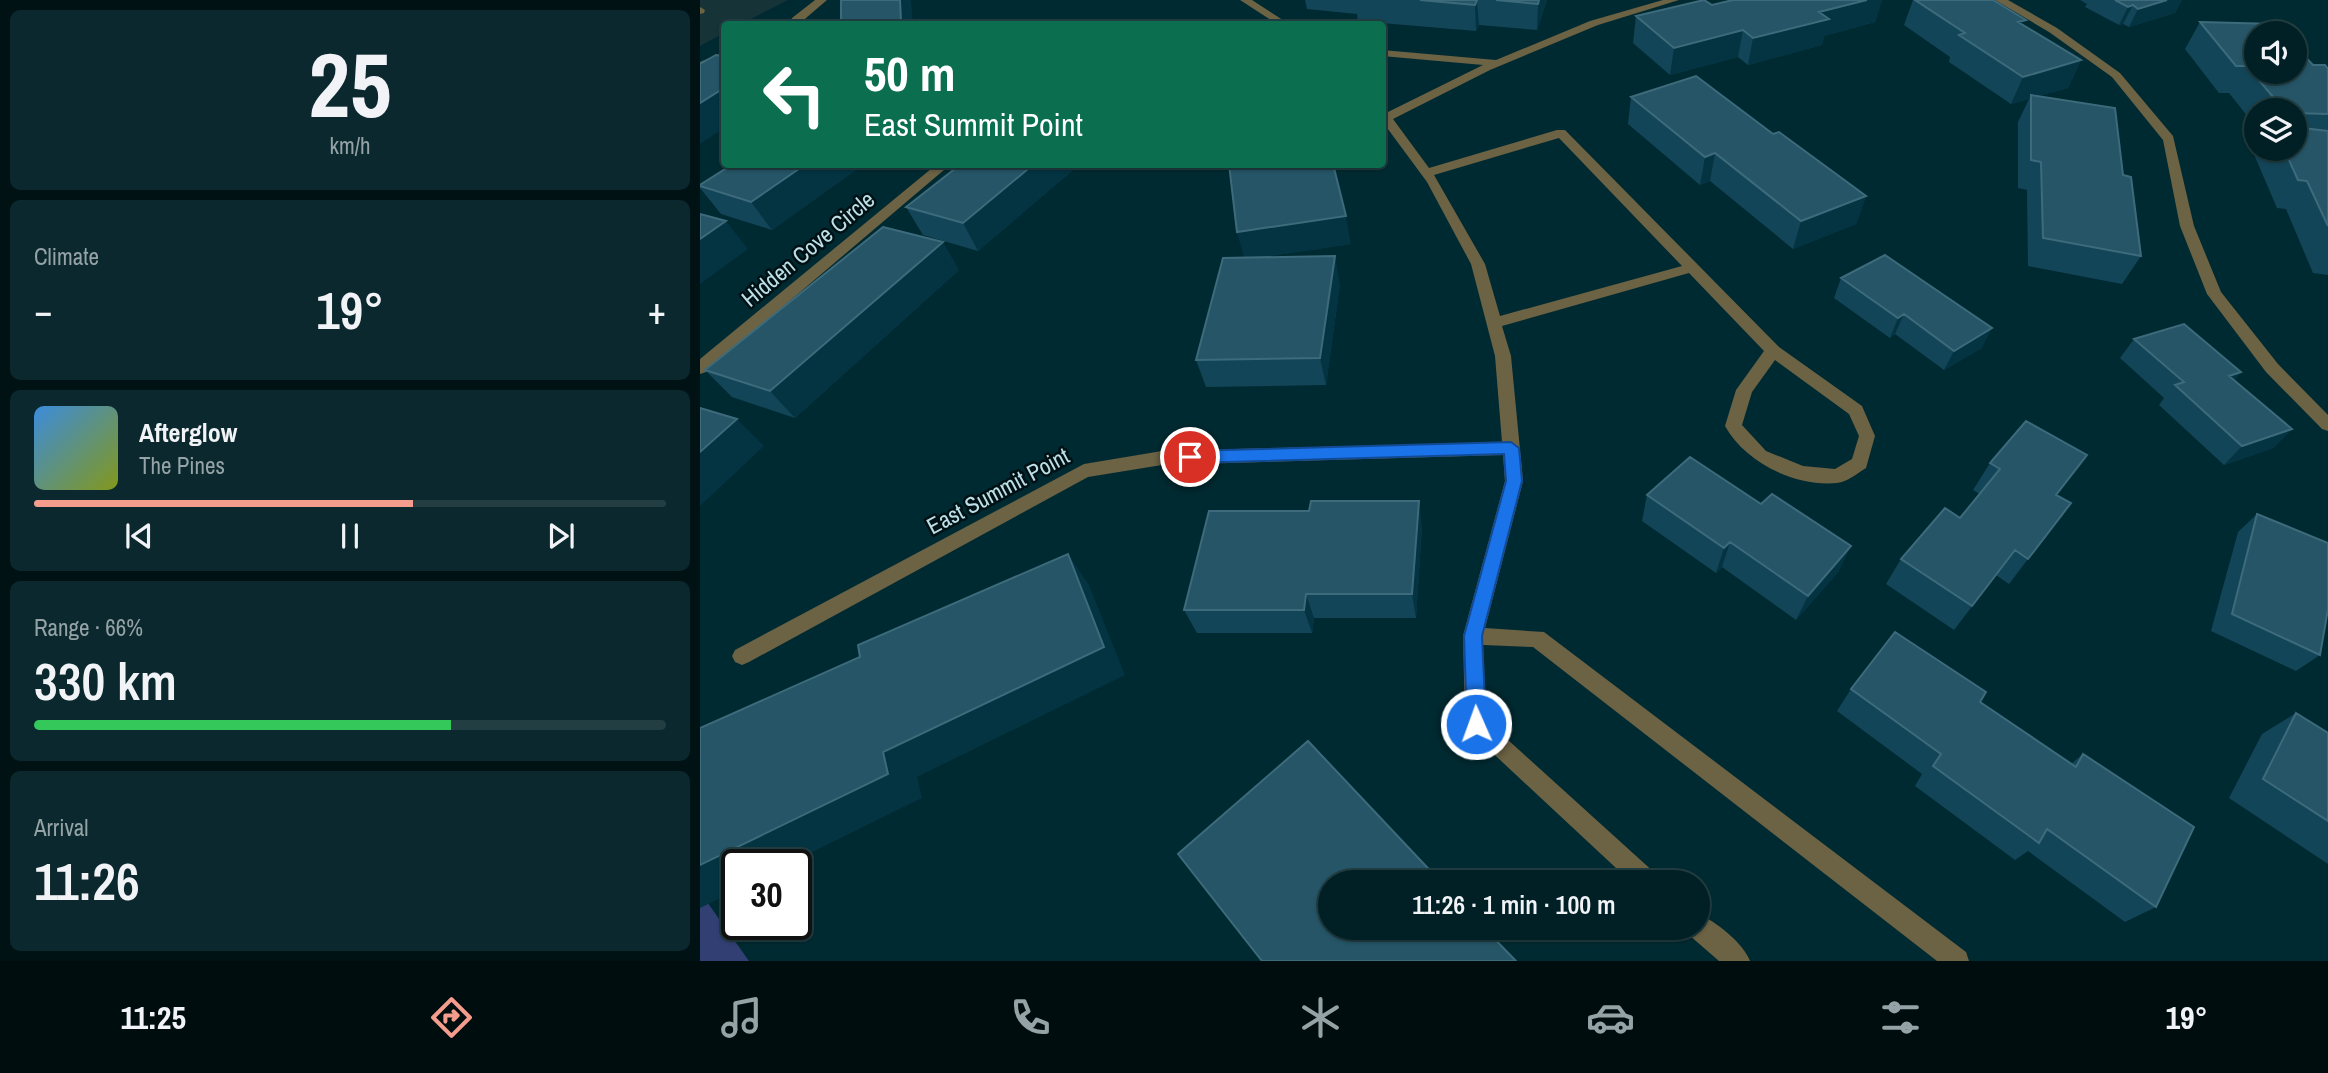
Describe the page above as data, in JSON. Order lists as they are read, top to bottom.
{
  "streets": {
    "street": ["Hidden Cove Circle", "East Summit Point"]
  },
  "page": {
    "tile": [
      ["25", "km/h"],
      "Climate",
      ["Range · 66%", "330 km"],
      ["Arrival", "11:26"]
    ],
    "turn": ["50 m", "East Summit Point"],
    "heat": ["−", "19°", "+"],
    "song": ["Afterglow", "The Pines"],
    "limit": "30",
    "trip": "11:26 · 1 min · 100 m",
    "tabs": ["11:25", "19°"]
  }
}
